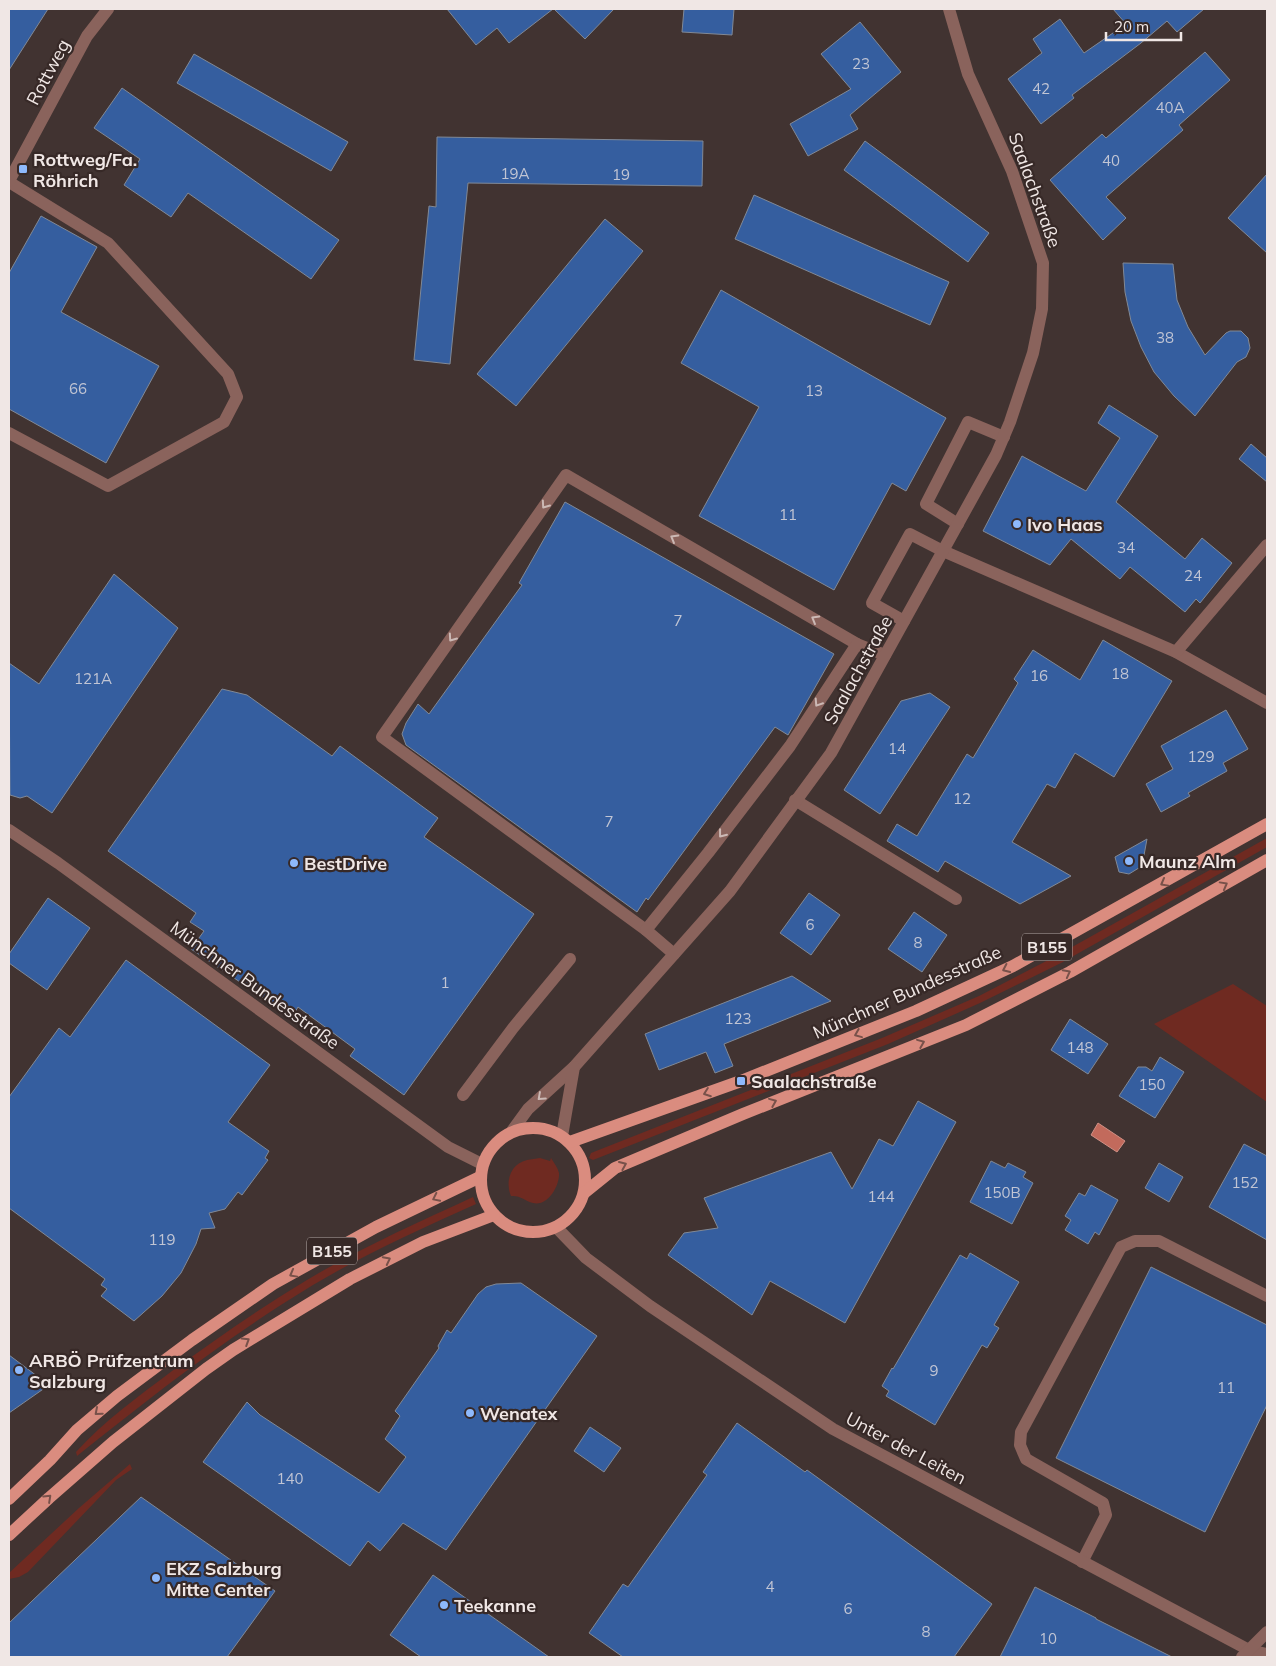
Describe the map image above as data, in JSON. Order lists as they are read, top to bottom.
{
  "streets": {
    "main road": ["B155", "Münchner Bundesstraße"],
    "street": ["Rottweg", "Saalachstraße", "Unter der Leiten"]
  },
  "crossings": [
    ["Saalachstraße", "B155"],
    ["Saalachstraße", "Münchner Bundesstraße"],
    ["Saalachstraße", "Unter der Leiten"],
    ["B155", "Münchner Bundesstraße"],
    ["B155", "Unter der Leiten"],
    ["Münchner Bundesstraße", "Unter der Leiten"]
  ],
  "places": {
    "transit": ["Rottweg/Fa. Röhrich", "Saalachstraße"],
    "other": [
      "Ivo Haas",
      "Maunz Alm",
      "BestDrive",
      "ARBÖ Prüfzentrum Salzburg",
      "Wenatex",
      "EKZ Salzburg Mitte Center",
      "Teekanne"
    ]
  },
  "house_numbers": [
    "23",
    "42",
    "40A",
    "40",
    "19A",
    "19",
    "38",
    "66",
    "13",
    "11",
    "34",
    "24",
    "7",
    "18",
    "16",
    "121A",
    "14",
    "129",
    "12",
    "7",
    "6",
    "8",
    "1",
    "123",
    "148",
    "150",
    "152",
    "150B",
    "144",
    "119",
    "9",
    "11",
    "140",
    "4",
    "6",
    "8",
    "10"
  ],
  "scale_bar": "20 m"
}
